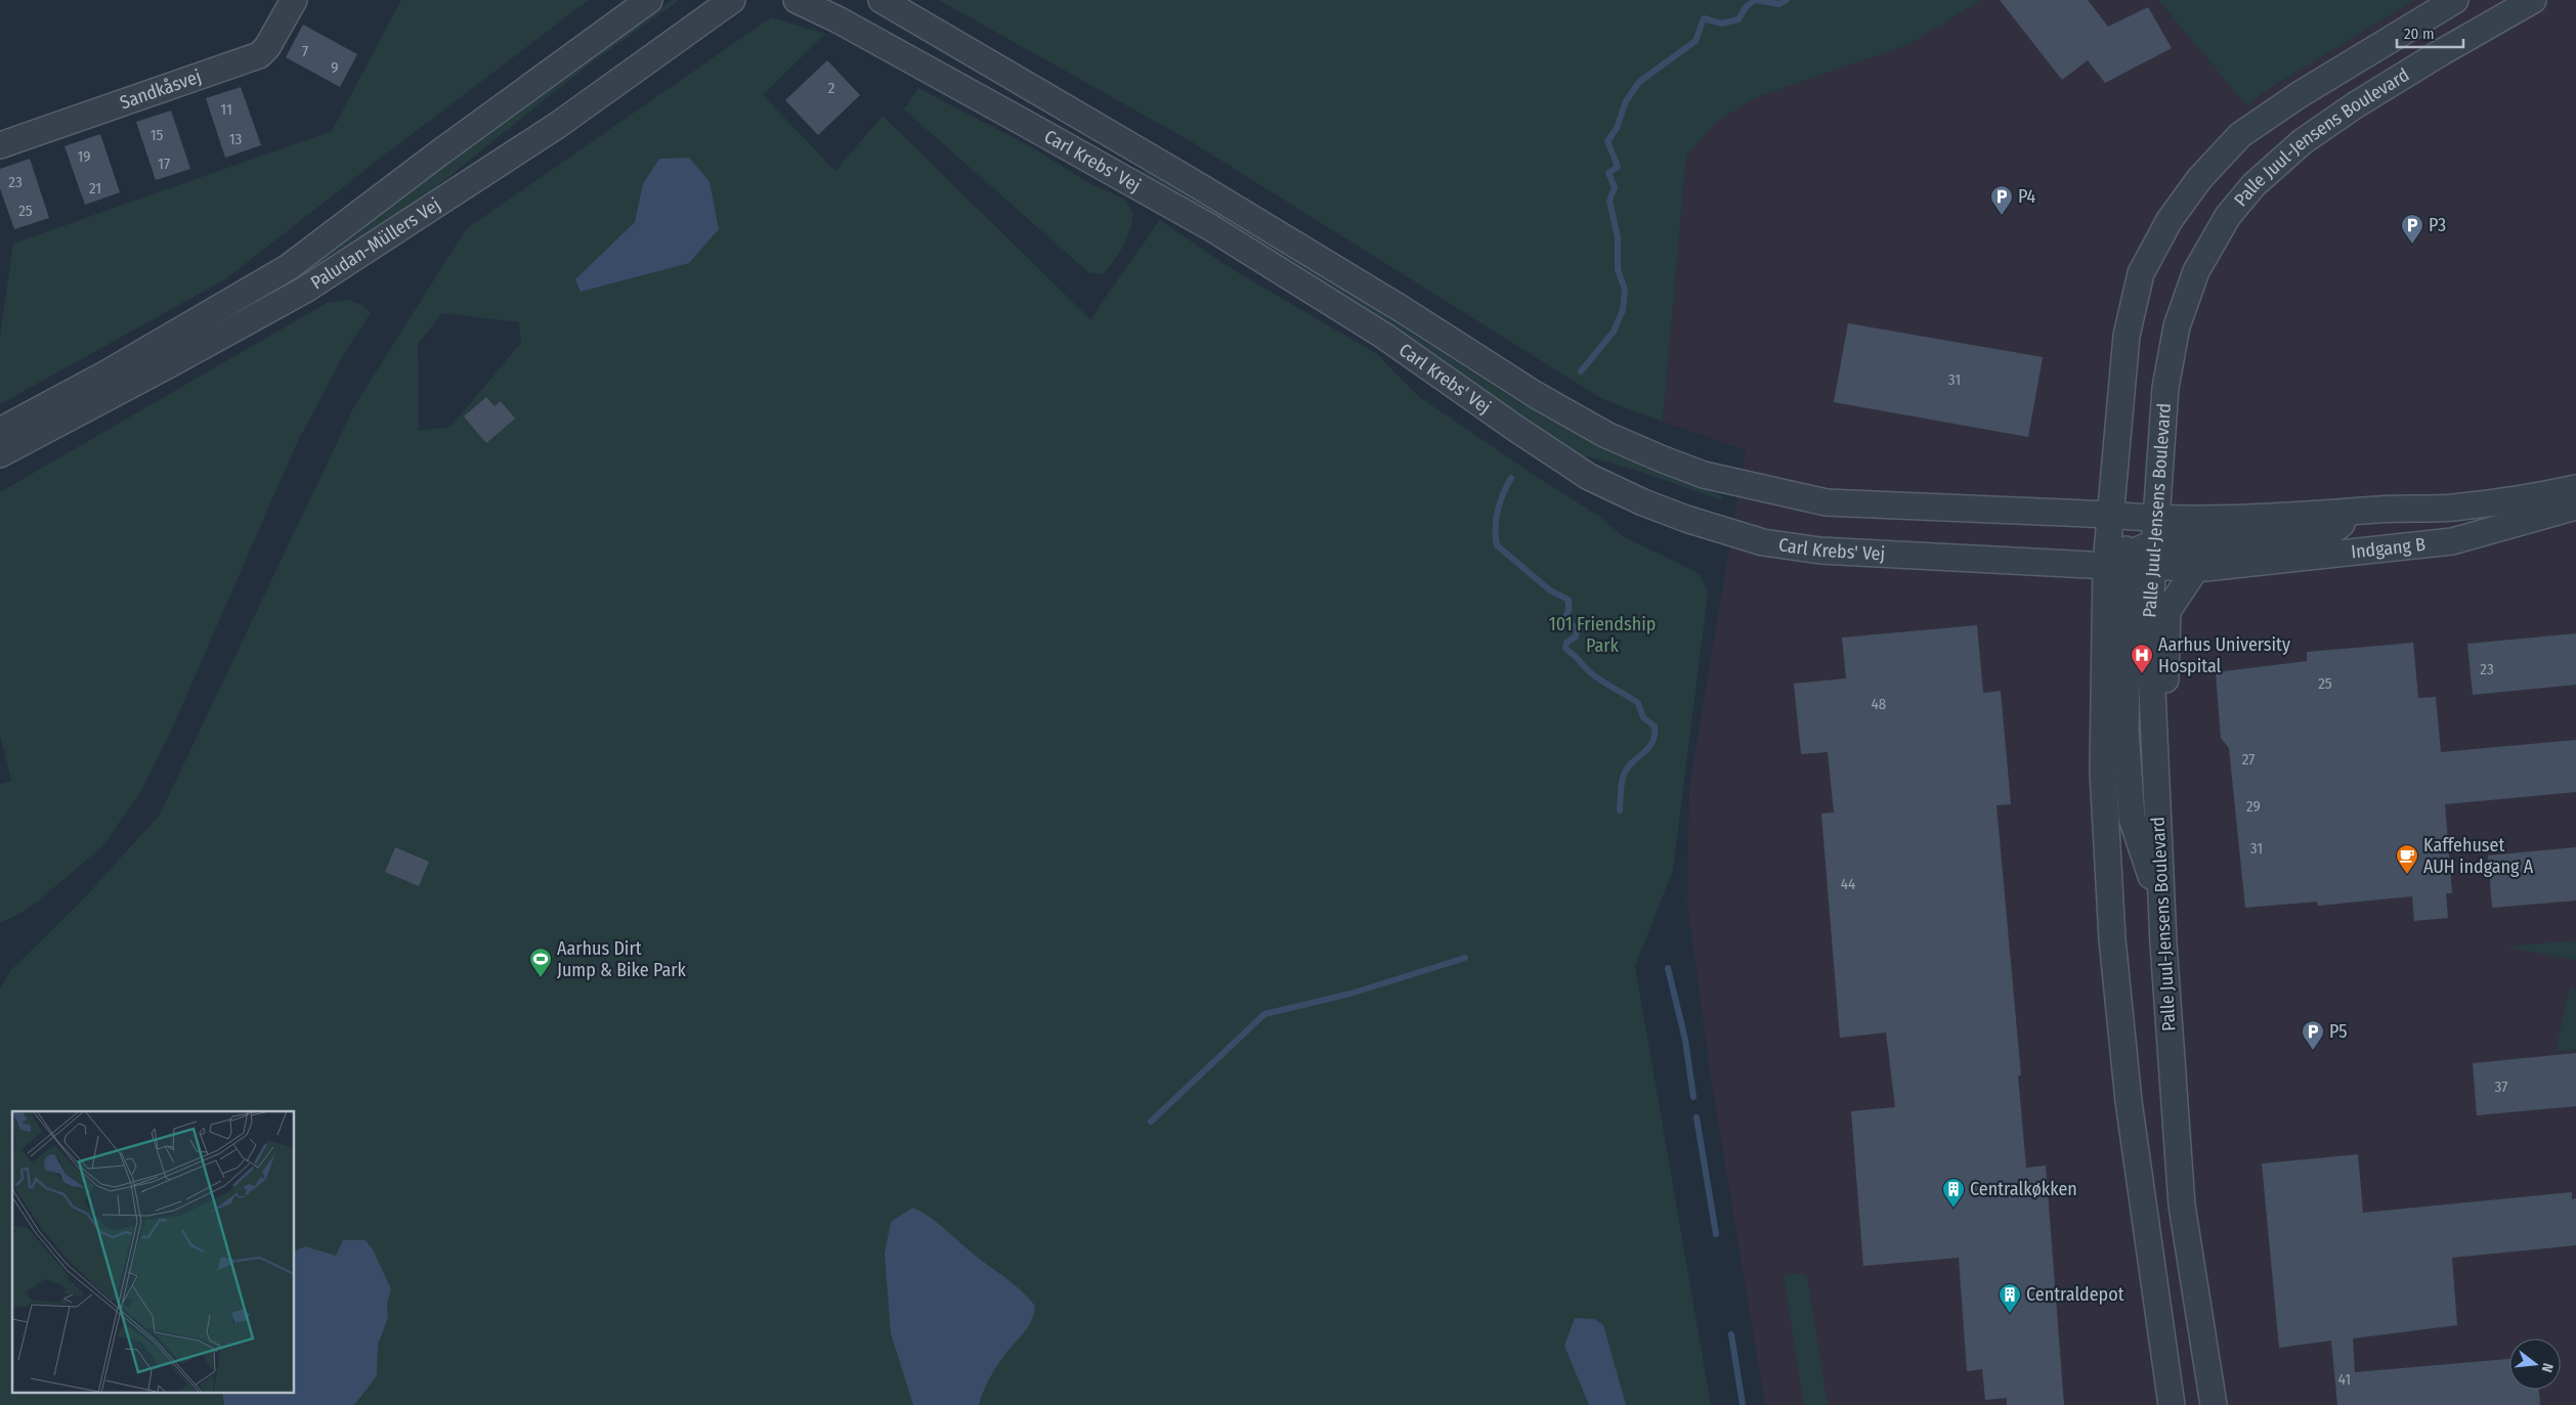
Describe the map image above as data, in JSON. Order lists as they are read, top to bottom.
{
  "streets": {
    "street": [
      "Sandkåsvej",
      "Palle Juul-Jensens Boulevard",
      "Carl Krebs' Vej",
      "Paludan-Müllers Vej",
      "Indgang B"
    ]
  },
  "crossings": [
    ["Palle Juul-Jensens Boulevard", "Carl Krebs' Vej"],
    ["Palle Juul-Jensens Boulevard", "Indgang B"],
    ["Carl Krebs' Vej", "Indgang B"]
  ],
  "parks": ["101 Friendship Park"],
  "places": {
    "parking": ["P4", "P3", "P5"],
    "hospital": ["Aarhus University Hospital"],
    "cafe": ["Kaffehuset AUH indgang A"],
    "sports": ["Aarhus Dirt Jump & Bike Park"],
    "building": ["Centralkøkken", "Centraldepot"]
  },
  "house_numbers": [
    "7",
    "9",
    "2",
    "11",
    "15",
    "13",
    "19",
    "17",
    "23",
    "21",
    "25",
    "31",
    "23",
    "25",
    "48",
    "27",
    "29",
    "31",
    "44",
    "37",
    "41"
  ],
  "scale_bar": "20 m",
  "north": "right"
}
